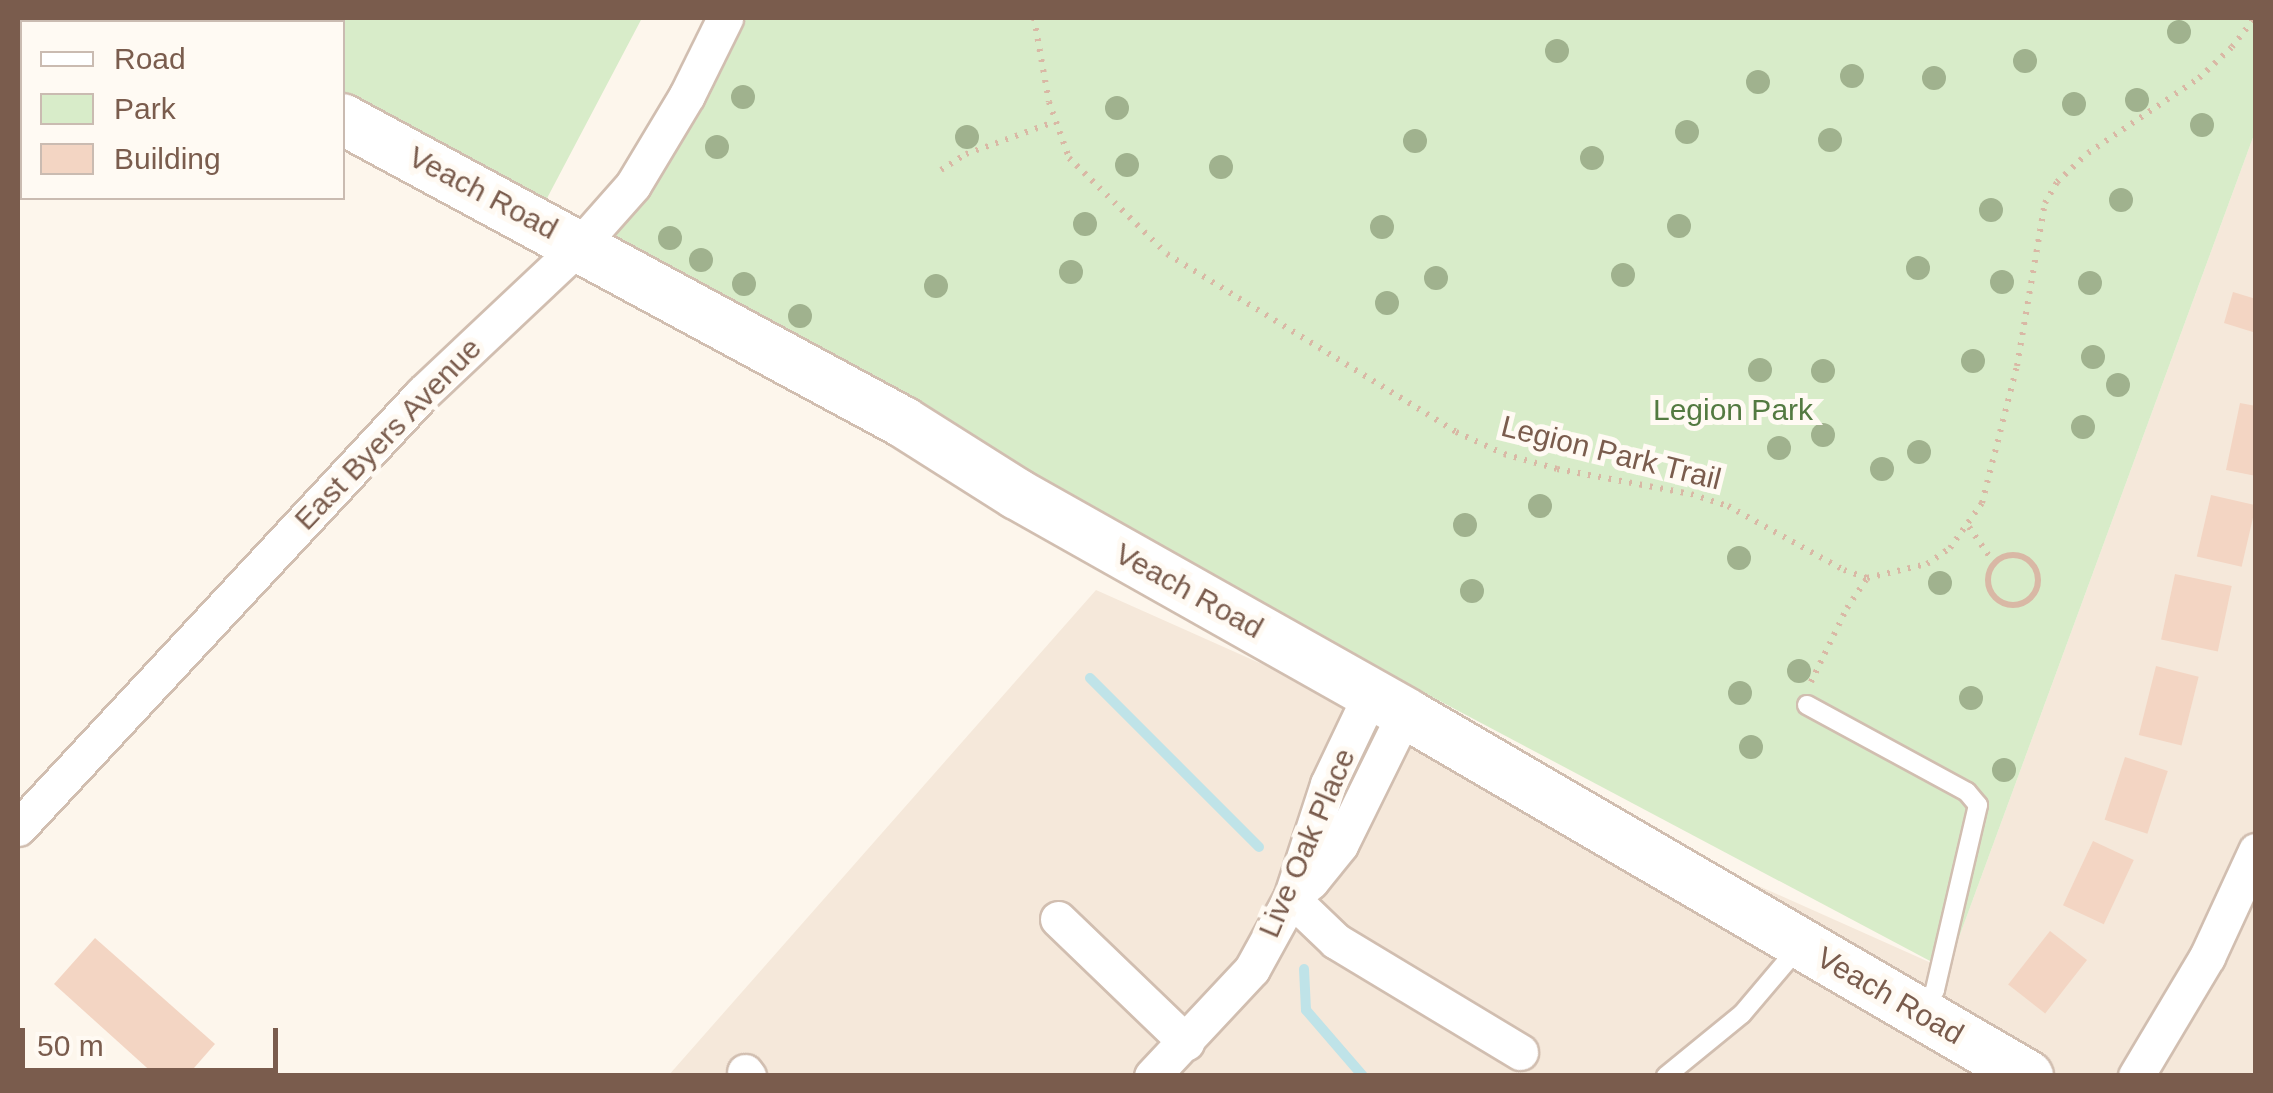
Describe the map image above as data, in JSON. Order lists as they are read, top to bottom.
{
  "streets": {
    "street": ["Veach Road", "East Byers Avenue", "Live Oak Place"],
    "path": ["Legion Park Trail"]
  },
  "crossings": [
    ["Veach Road", "East Byers Avenue"],
    ["Veach Road", "Live Oak Place"]
  ],
  "parks": ["Legion Park"],
  "legend": ["Road", "Park", "Building"],
  "scale_bar": "50 m"
}
